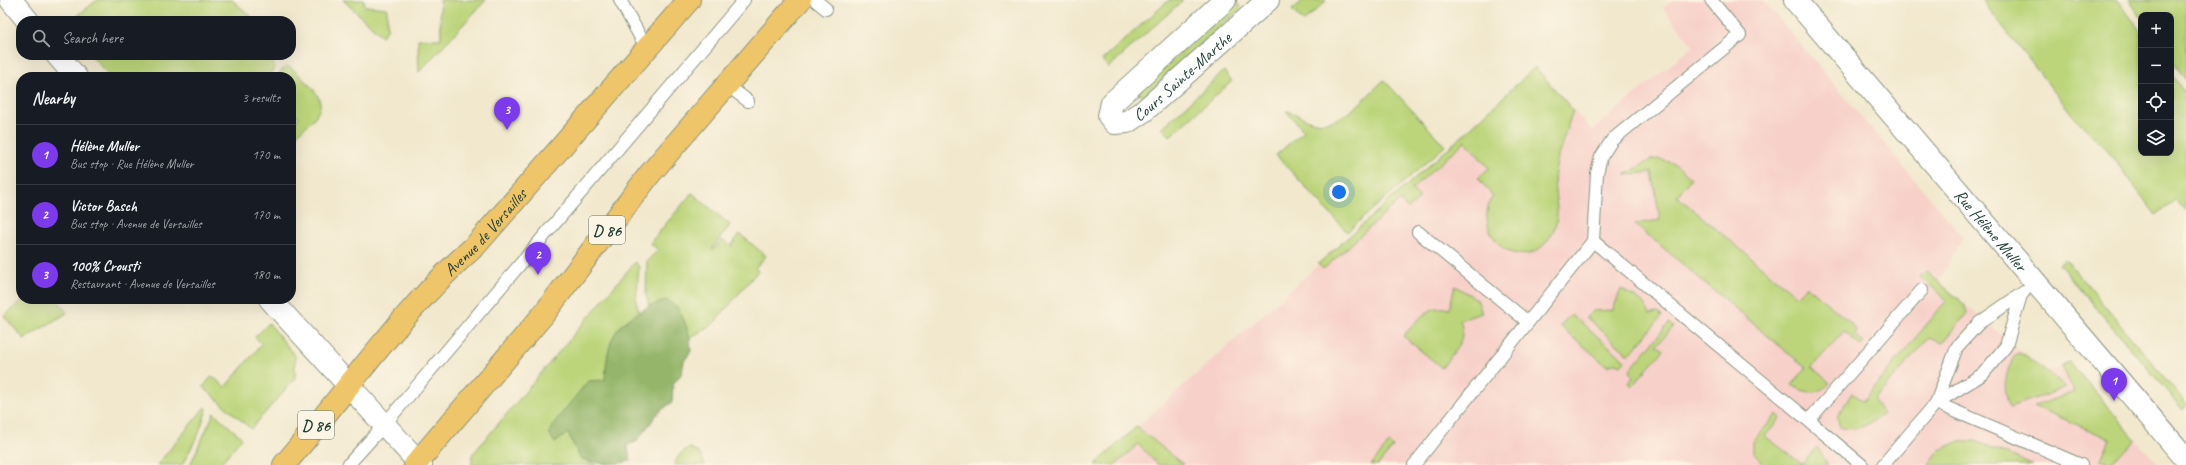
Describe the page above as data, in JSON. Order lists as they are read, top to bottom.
{
  "streets": {
    "main road": ["D 86", "Avenue de Versailles"],
    "street": ["Cours Sainte-Marthe", "Rue Hélène Muller"]
  },
  "page": {
    "map_buttons": ["+", "−"],
    "search": "Search here",
    "heading": ["Nearby", "3 results"],
    "pins": ["3", "2", "1"],
    "list": [
      {
        "mark": "1",
        "name": "Hélène Muller",
        "note": "Bus stop · Rue Hélène Muller",
        "value": "170 m"
      },
      {
        "mark": "2",
        "name": "Victor Basch",
        "note": "Bus stop · Avenue de Versailles",
        "value": "170 m"
      },
      {
        "mark": "3",
        "name": "100% Crousti",
        "note": "Restaurant · Avenue de Versailles",
        "value": "180 m"
      }
    ]
  }
}
